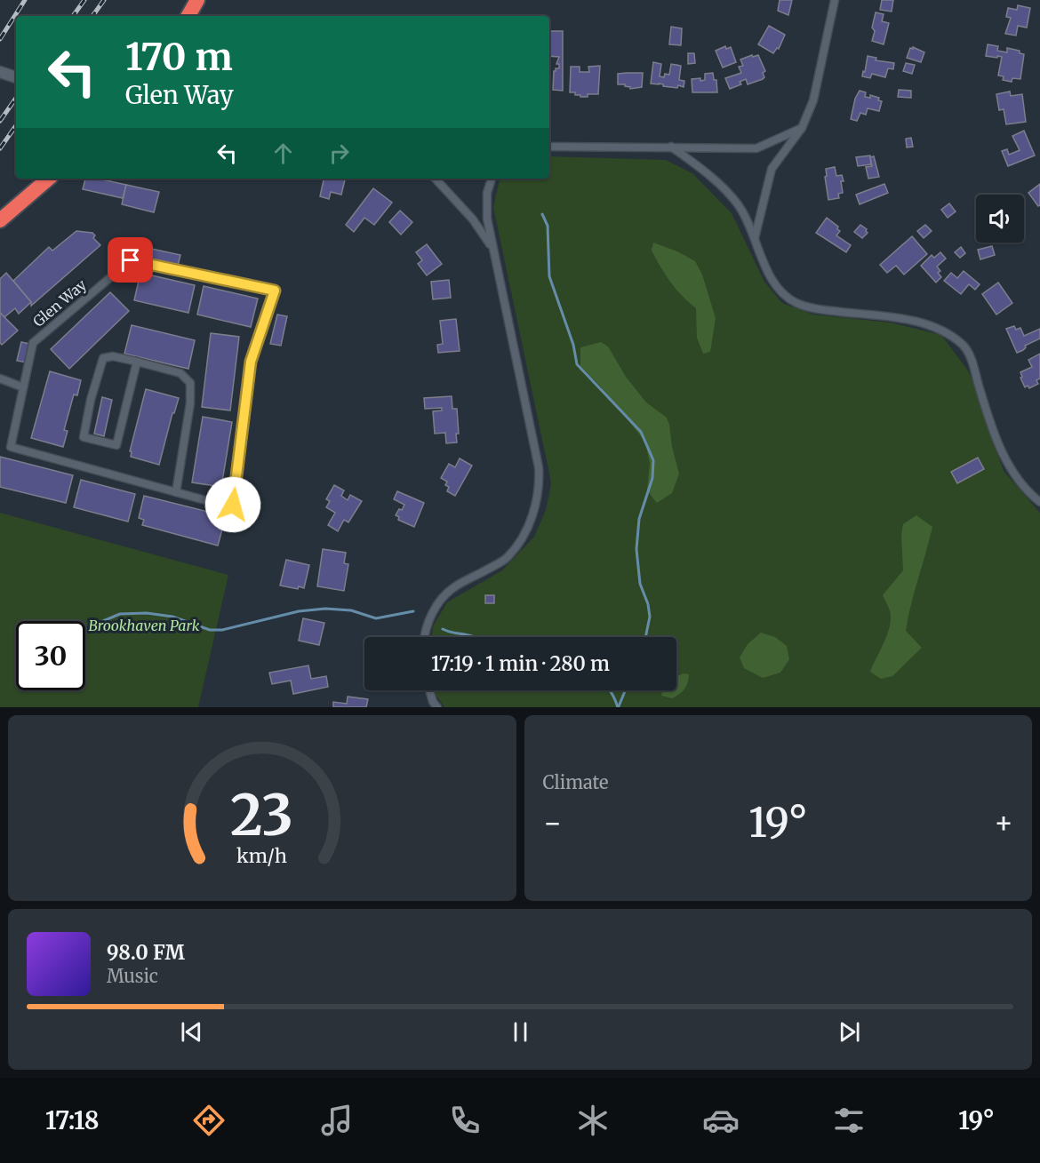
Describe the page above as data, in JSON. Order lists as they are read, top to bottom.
{
  "streets": {
    "street": ["Glen Way"]
  },
  "parks": ["Brookhaven Park"],
  "page": {
    "turn": ["170 m", "Glen Way"],
    "limit": "30",
    "trip": "17:19 · 1 min · 280 m",
    "tile": "Climate",
    "heat": ["−", "19°", "+"],
    "song": ["98.0 FM", "Music"],
    "tabs": ["17:18", "19°"],
    "gauge": ["23", "km/h"]
  }
}
